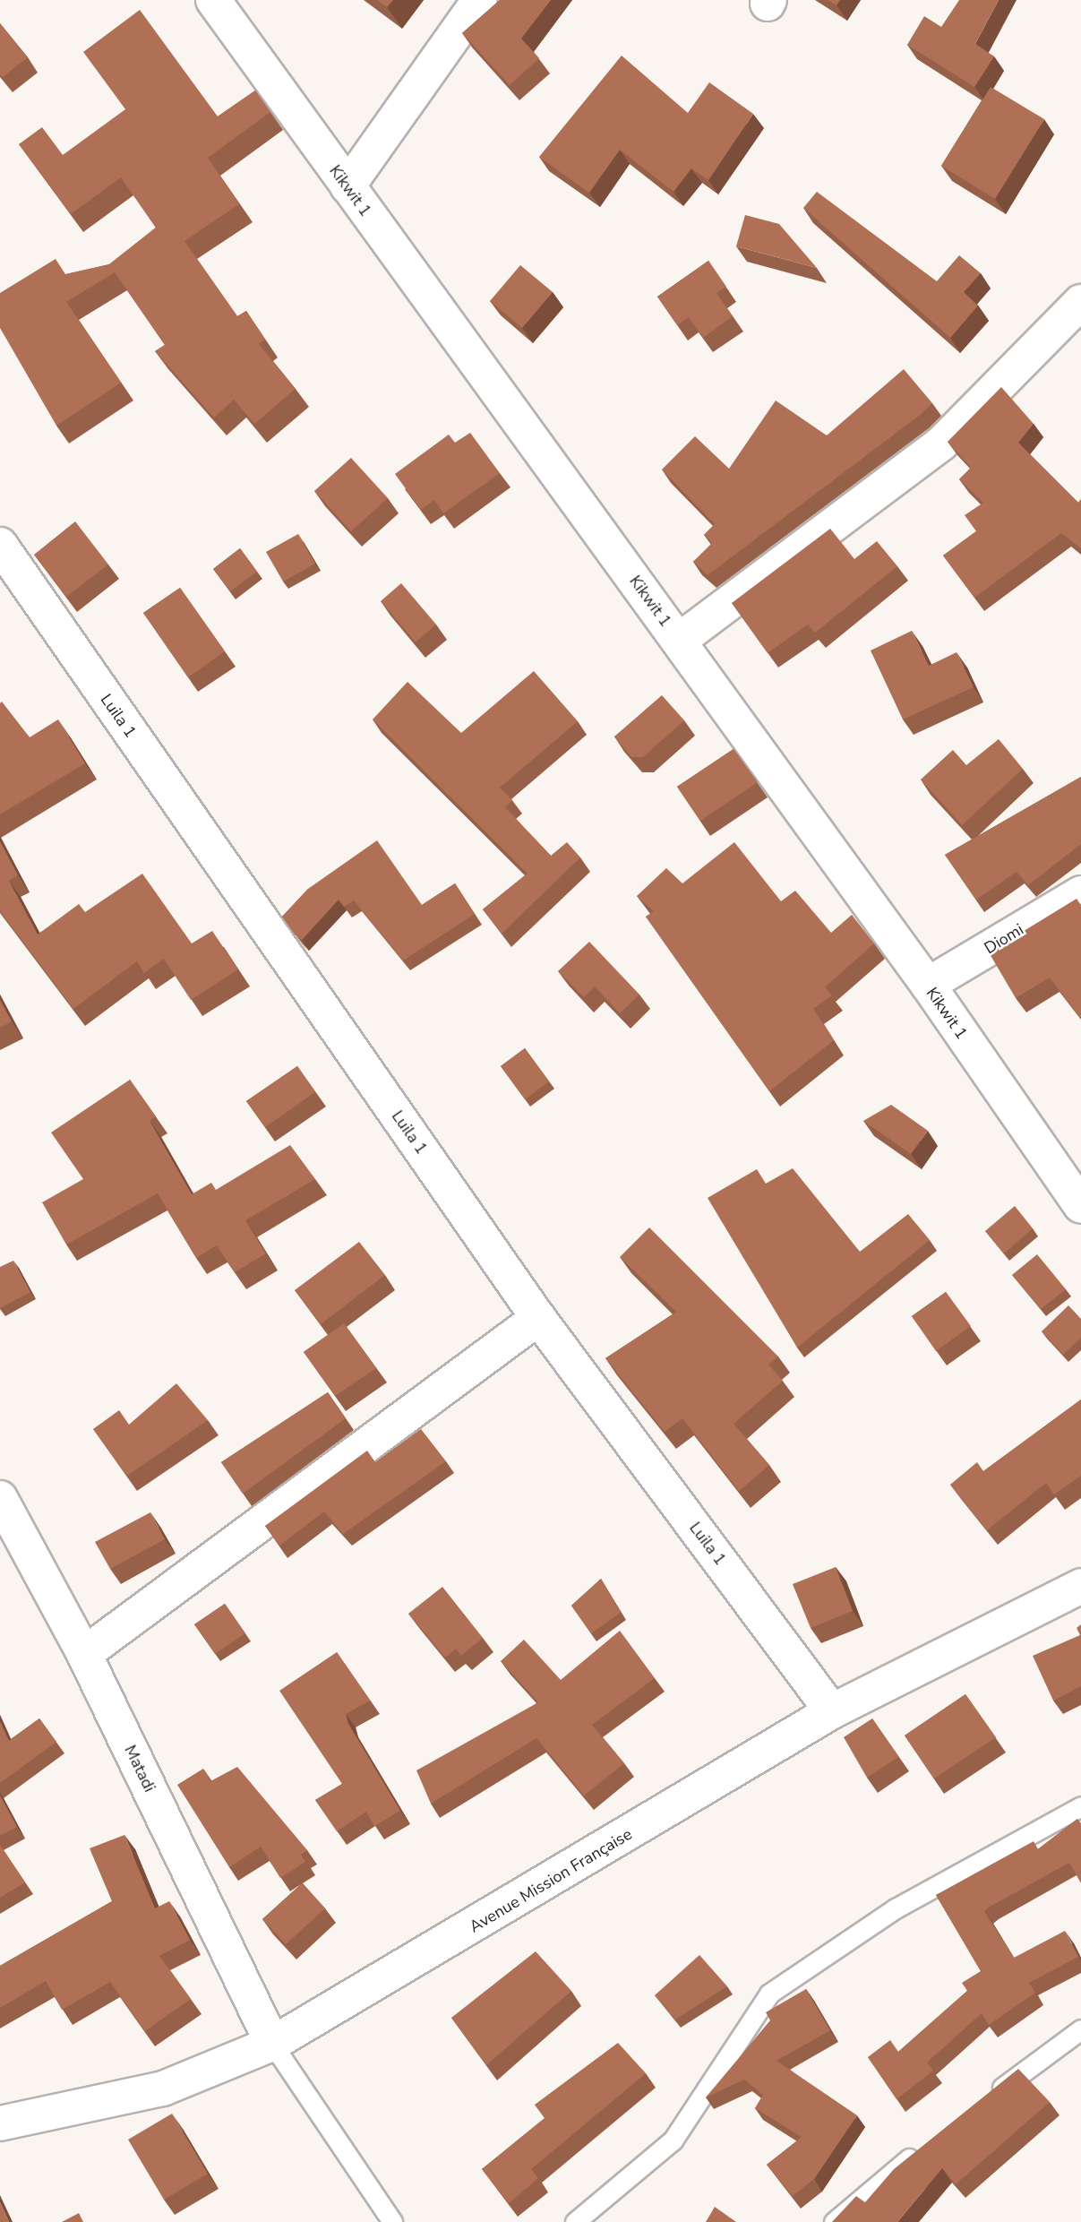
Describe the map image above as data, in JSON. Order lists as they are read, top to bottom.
{
  "streets": {
    "street": [
      "Kikwit 1",
      "Luila 1",
      "Diomi",
      "Matadi",
      "Avenue Mission Française"
    ]
  },
  "crossings": [
    ["Kikwit 1", "Diomi"],
    ["Luila 1", "Avenue Mission Française"],
    ["Matadi", "Avenue Mission Française"]
  ]
}
